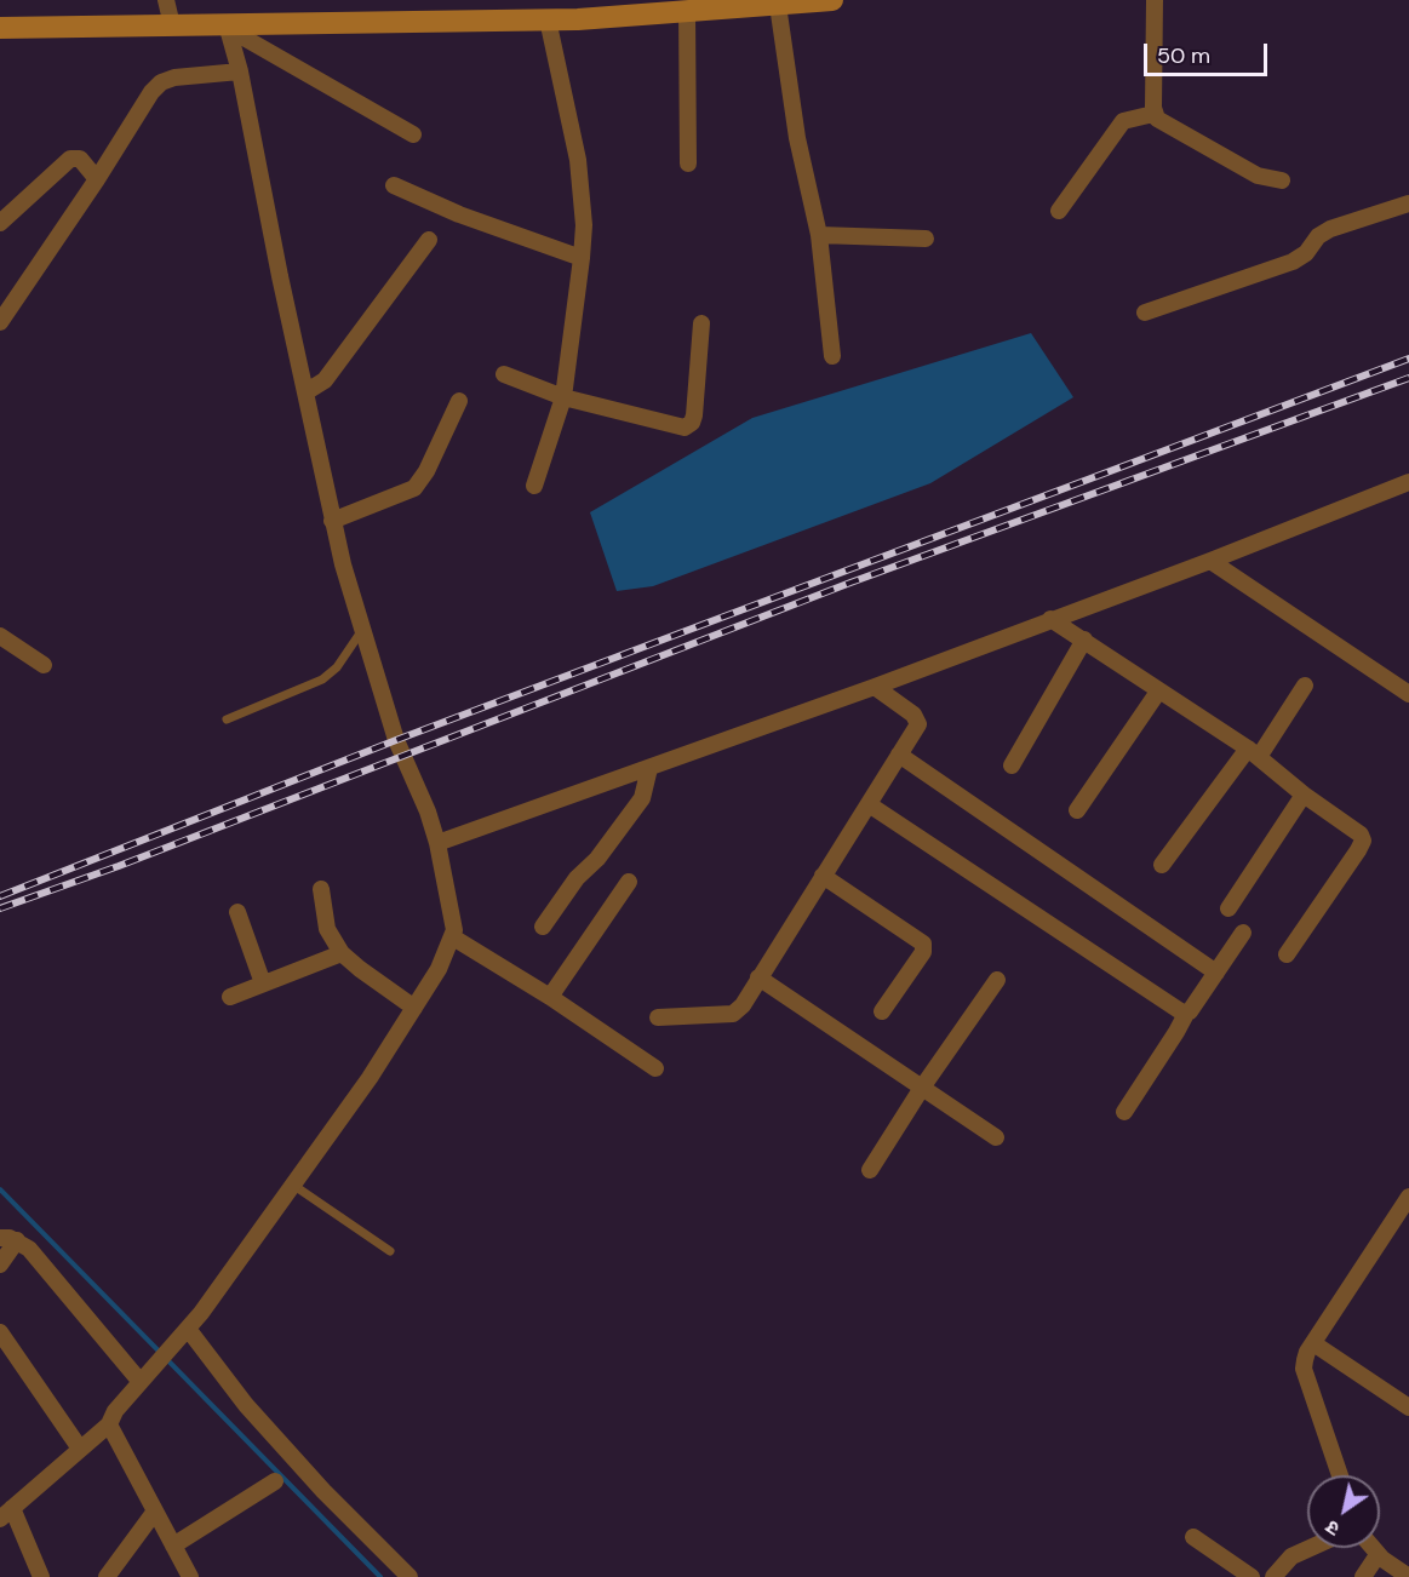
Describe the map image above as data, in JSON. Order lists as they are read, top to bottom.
{
  "scale_bar": "50 m",
  "north": "bottom left"
}
